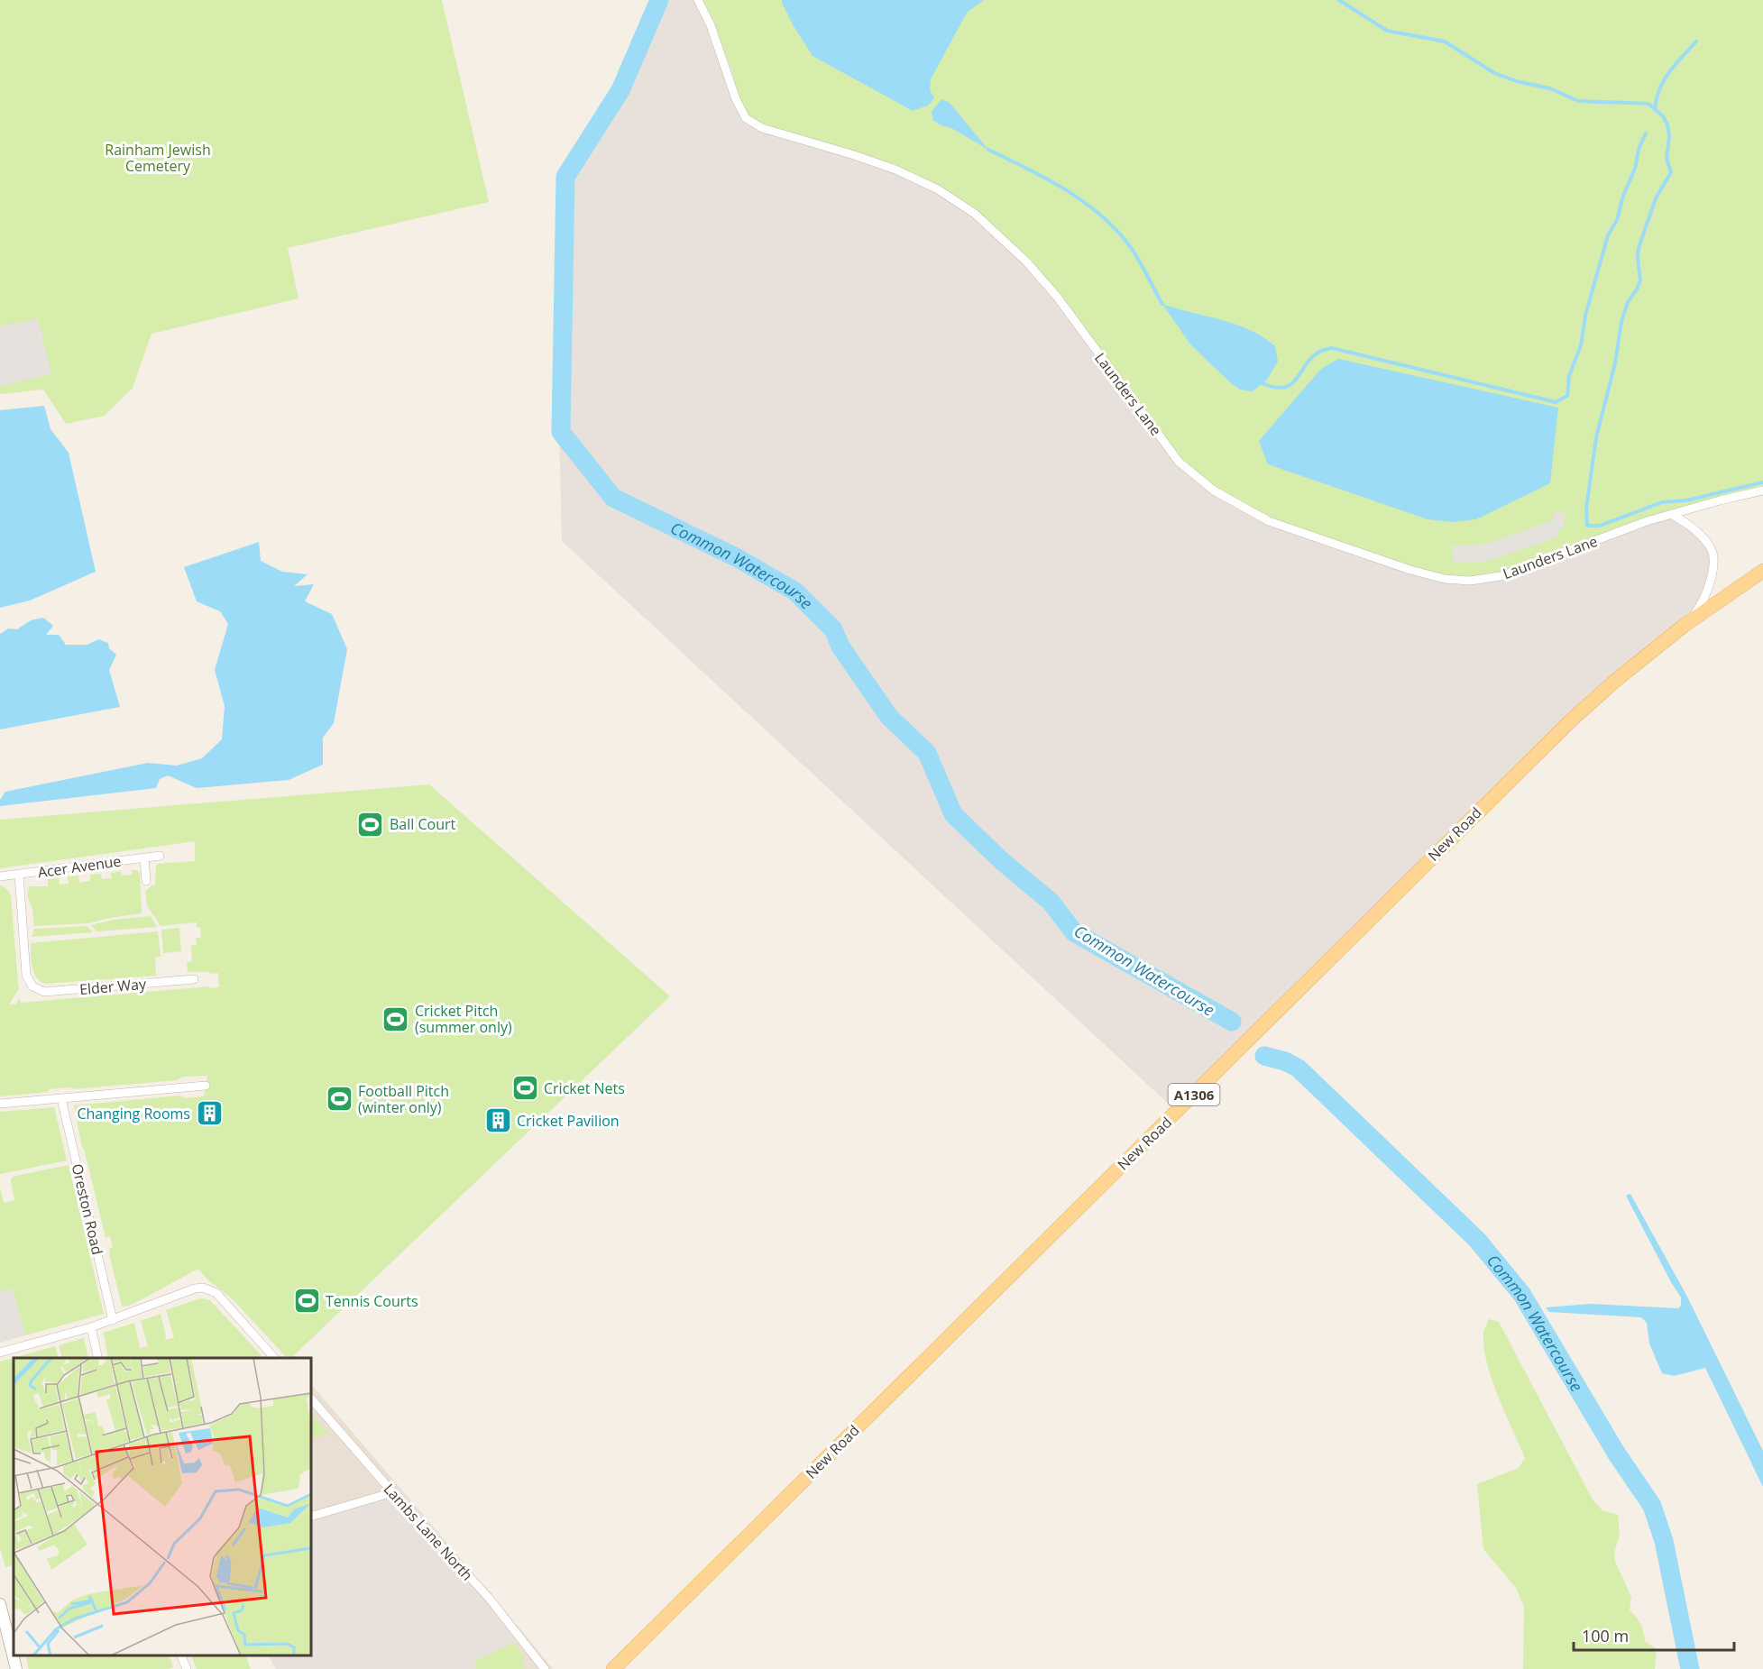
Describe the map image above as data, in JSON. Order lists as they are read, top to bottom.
{
  "streets": {
    "main road": ["New Road", "A1306"],
    "street": [
      "Launders Lane",
      "Acer Avenue",
      "Elder Way",
      "Oreston Road",
      "Lambs Lane North"
    ]
  },
  "crossings": [
    ["Acer Avenue", "Elder Way"]
  ],
  "water": ["Common Watercourse"],
  "parks": ["Rainham Jewish Cemetery"],
  "places": {
    "sports": [
      "Ball Court",
      "Cricket Pitch (summer only)",
      "Cricket Nets",
      "Football Pitch (winter only)",
      "Tennis Courts"
    ],
    "building": ["Changing Rooms", "Cricket Pavilion"]
  },
  "scale_bar": "100 m"
}
